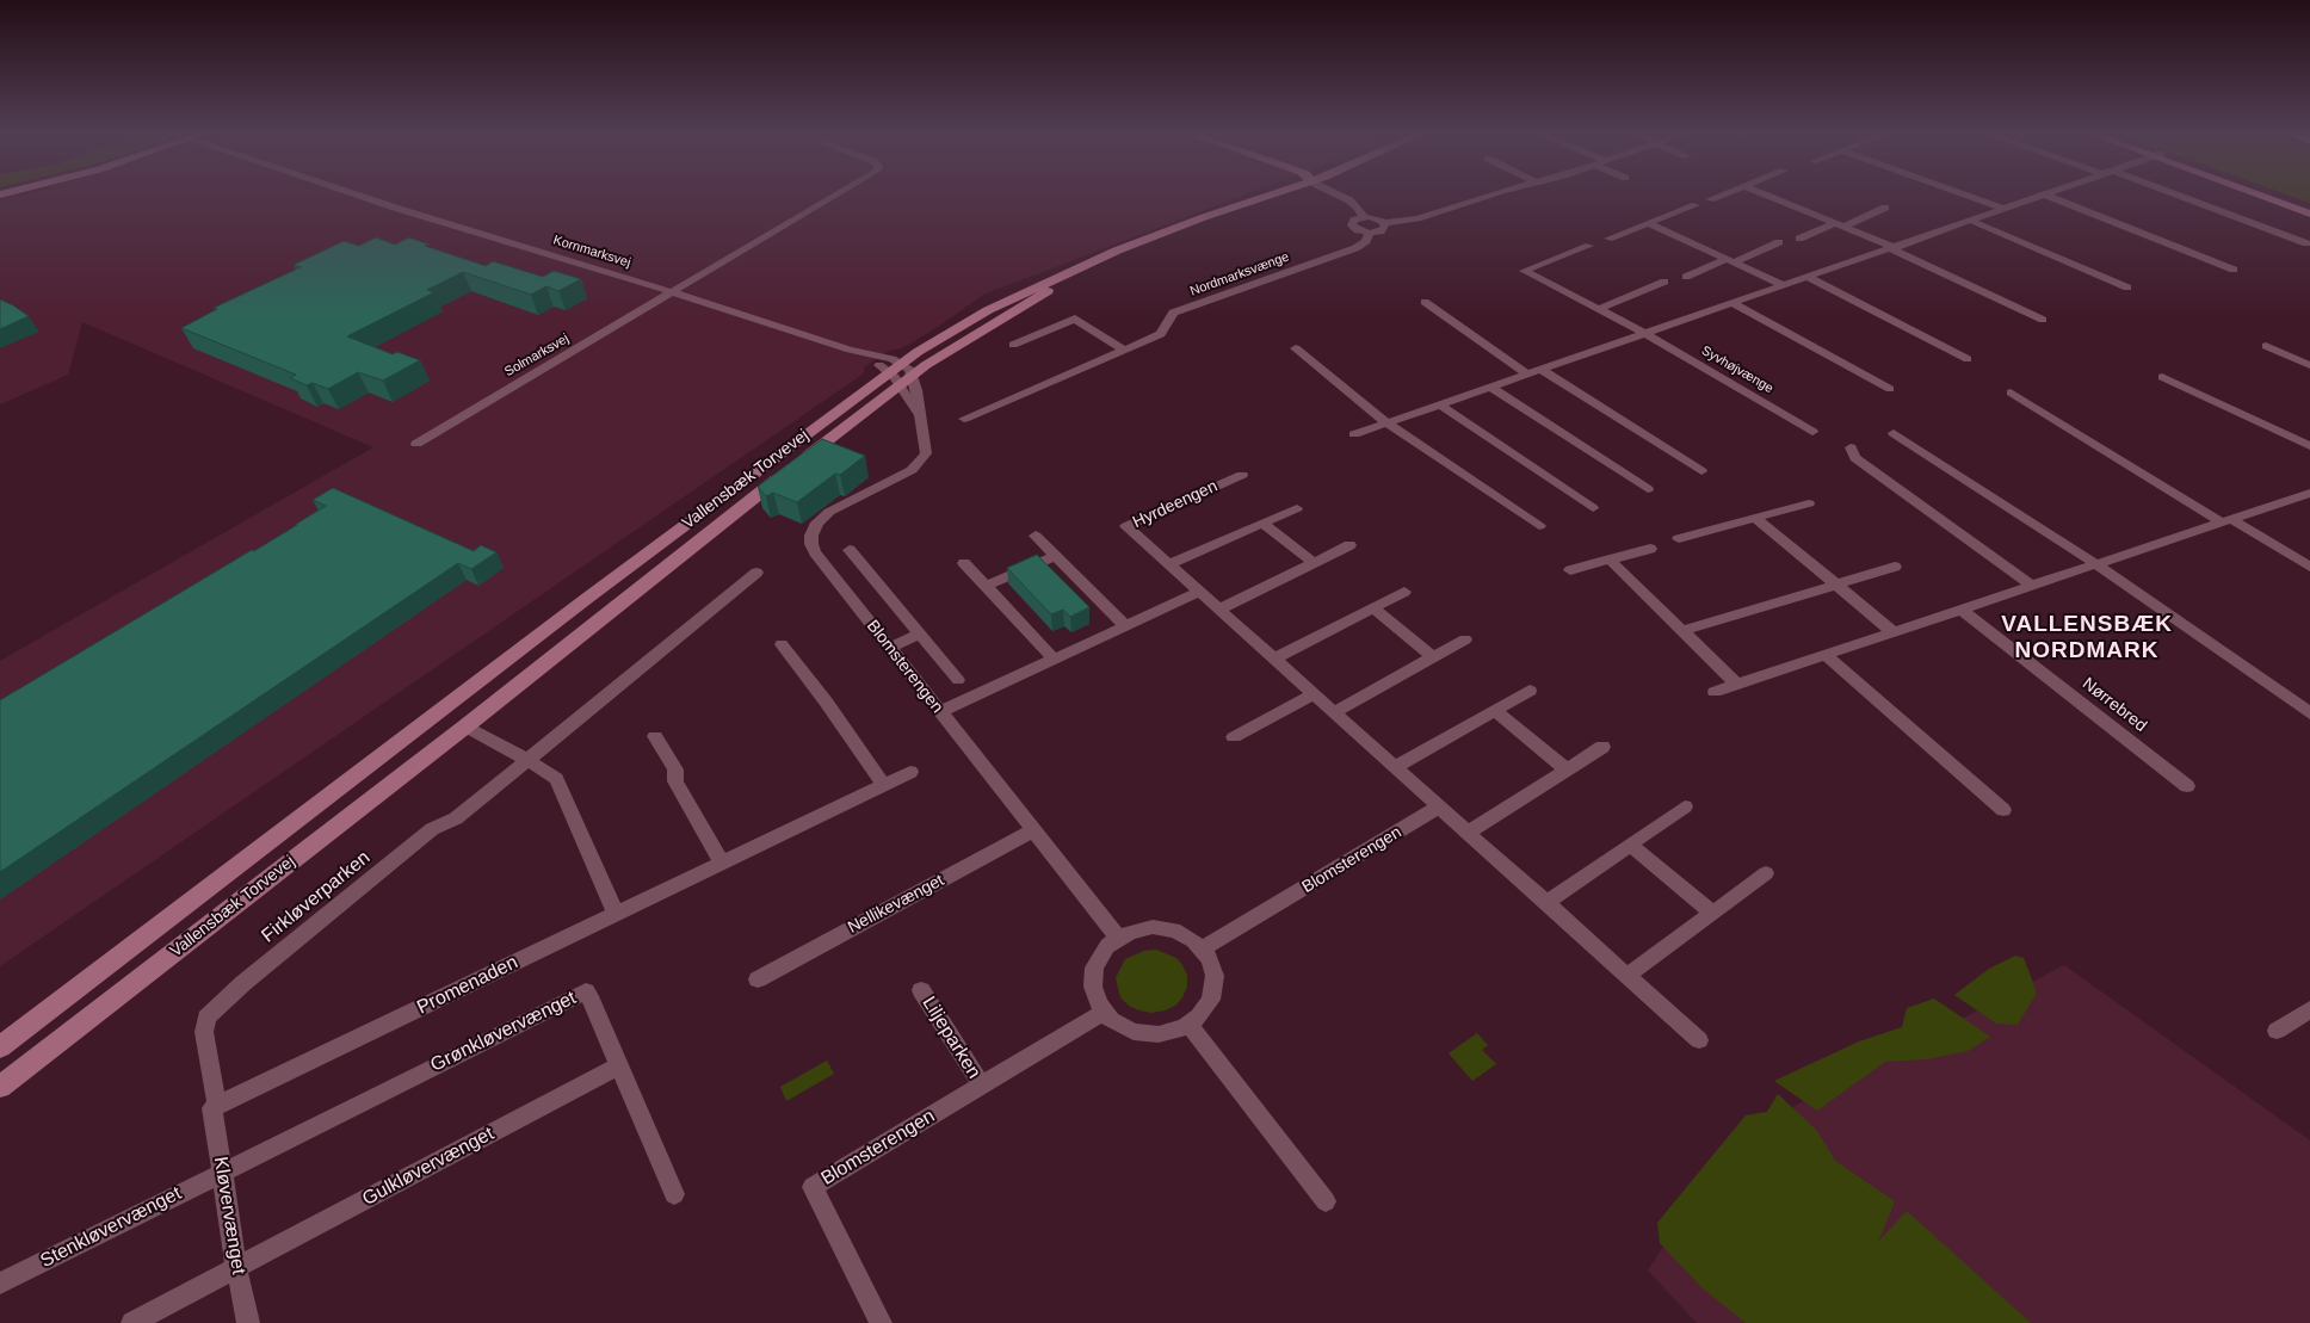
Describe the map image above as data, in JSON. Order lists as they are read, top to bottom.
{
  "streets": {
    "street": [
      "Kornmarksvej",
      "Nordmarksvænge",
      "Solmarksvej",
      "Syvhøjvænge",
      "Vallensbæk Torvevej",
      "Hyrdeengen",
      "Blomsterengen",
      "Nørrebred",
      "Firkløverparken",
      "Nellikevænget",
      "Promenaden",
      "Grønkløvervænget",
      "Liljeparken",
      "Gulkløvervænget",
      "Kløvervænget",
      "Stenkløvervænget"
    ]
  },
  "crossings": [
    ["Kornmarksvej", "Solmarksvej"],
    ["Kornmarksvej", "Vallensbæk Torvevej"],
    ["Kornmarksvej", "Blomsterengen"],
    ["Vallensbæk Torvevej", "Blomsterengen"],
    ["Hyrdeengen", "Blomsterengen"],
    ["Blomsterengen", "Nellikevænget"],
    ["Blomsterengen", "Liljeparken"],
    ["Firkløverparken", "Promenaden"],
    ["Firkløverparken", "Kløvervænget"],
    ["Promenaden", "Kløvervænget"],
    ["Grønkløvervænget", "Gulkløvervænget"],
    ["Grønkløvervænget", "Kløvervænget"],
    ["Grønkløvervænget", "Stenkløvervænget"],
    ["Gulkløvervænget", "Kløvervænget"],
    ["Kløvervænget", "Stenkløvervænget"]
  ],
  "districts": ["VALLENSBÆK NORDMARK"]
}
